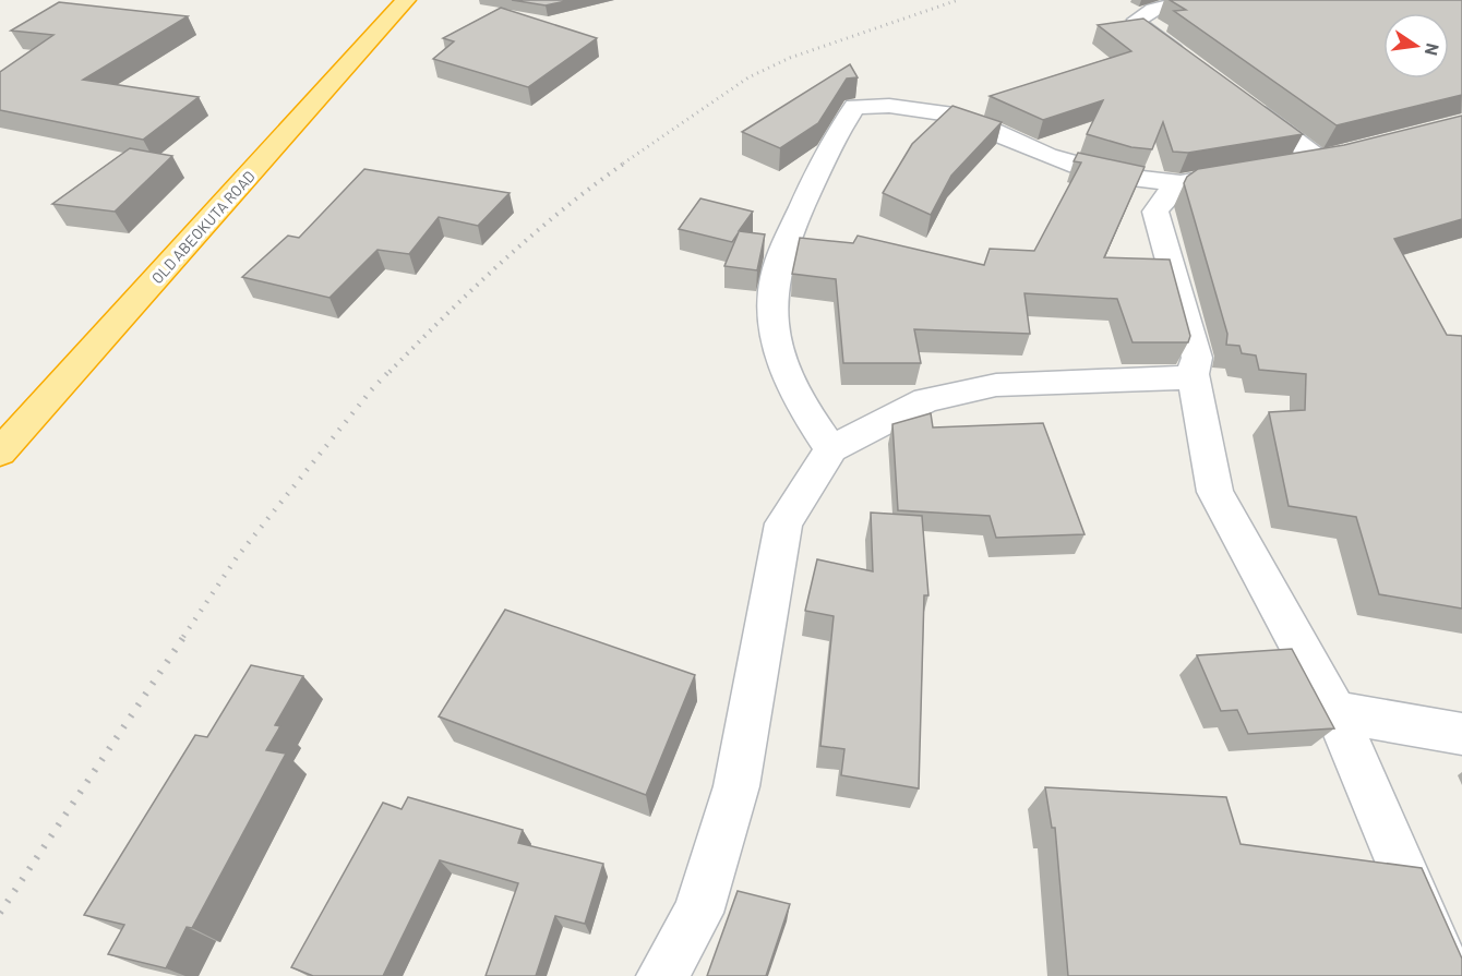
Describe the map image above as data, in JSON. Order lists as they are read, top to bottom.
{
  "streets": {
    "highway": ["OLD ABEOKUTA ROAD"]
  },
  "north": "right"
}
